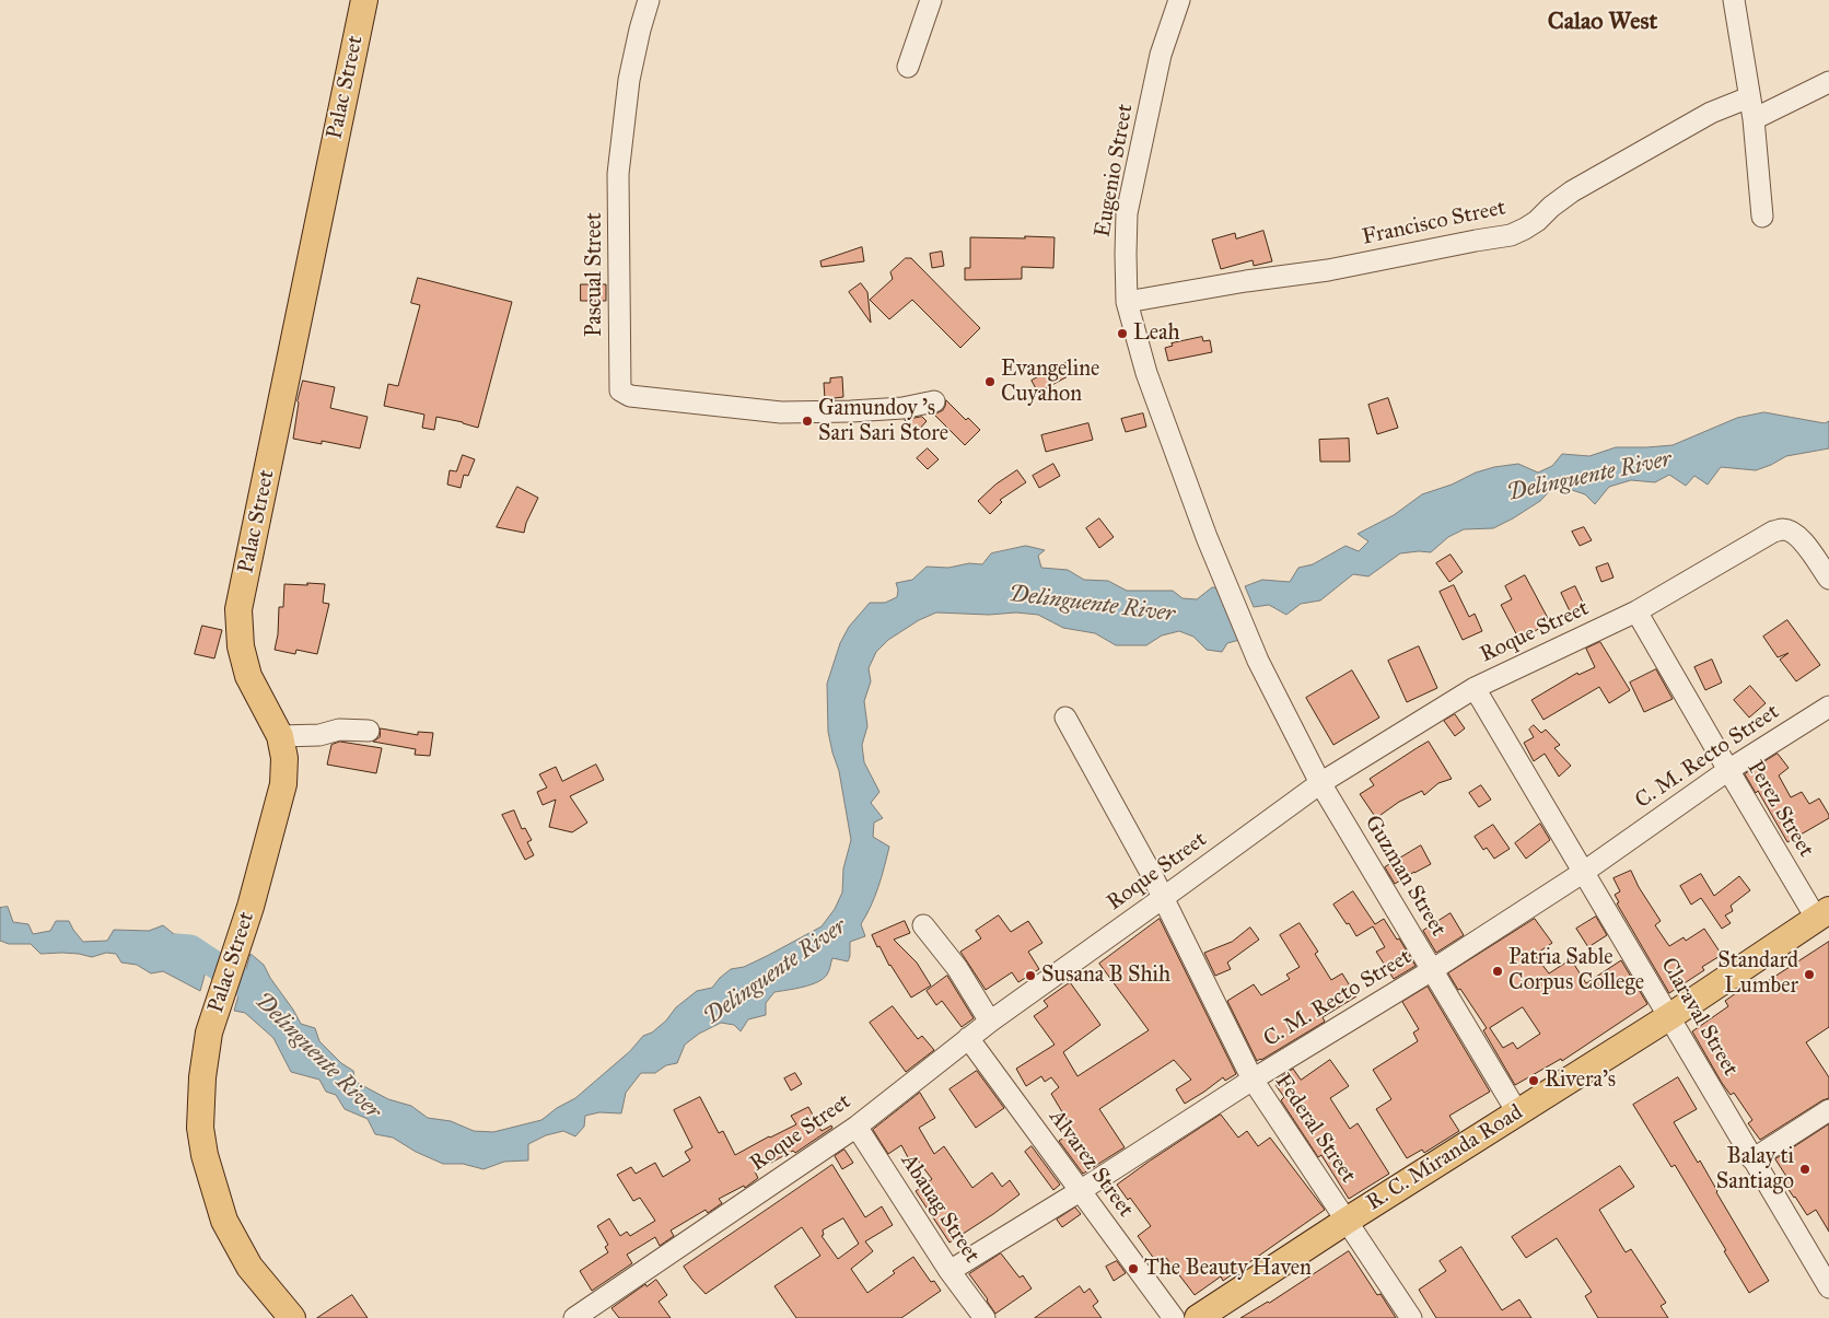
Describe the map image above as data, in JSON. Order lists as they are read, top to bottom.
{
  "streets": {
    "main road": ["Palac Street", "R. C. Miranda Road"],
    "street": [
      "Eugenio Street",
      "Francisco Street",
      "Pascual Street",
      "Roque Street",
      "C. M. Recto Street",
      "Perez Street",
      "Guzman Street",
      "Claraval Street",
      "Federal Street",
      "Alvarez Street",
      "Abauag Street"
    ]
  },
  "crossings": [
    ["Eugenio Street", "Francisco Street"],
    ["Eugenio Street", "Guzman Street"],
    ["Roque Street", "Perez Street"],
    ["Roque Street", "Guzman Street"],
    ["Roque Street", "Claraval Street"],
    ["Roque Street", "Federal Street"],
    ["Roque Street", "Alvarez Street"],
    ["Roque Street", "Abauag Street"],
    ["C. M. Recto Street", "Perez Street"],
    ["C. M. Recto Street", "Guzman Street"],
    ["C. M. Recto Street", "Claraval Street"],
    ["C. M. Recto Street", "Federal Street"],
    ["C. M. Recto Street", "Alvarez Street"],
    ["C. M. Recto Street", "Abauag Street"],
    ["Perez Street", "R. C. Miranda Road"],
    ["Guzman Street", "R. C. Miranda Road"],
    ["Claraval Street", "R. C. Miranda Road"],
    ["Federal Street", "R. C. Miranda Road"]
  ],
  "districts": ["Calao West"],
  "water": ["Delinguente River"],
  "places": [
    "Leah",
    "Evangeline Cuyahon",
    "Gamundoy 's Sari Sari Store",
    "Patria Sable Corpus College",
    "Standard Lumber",
    "Susana B Shih",
    "Rivera's",
    "Balay ti Santiago",
    "The Beauty Haven"
  ]
}
